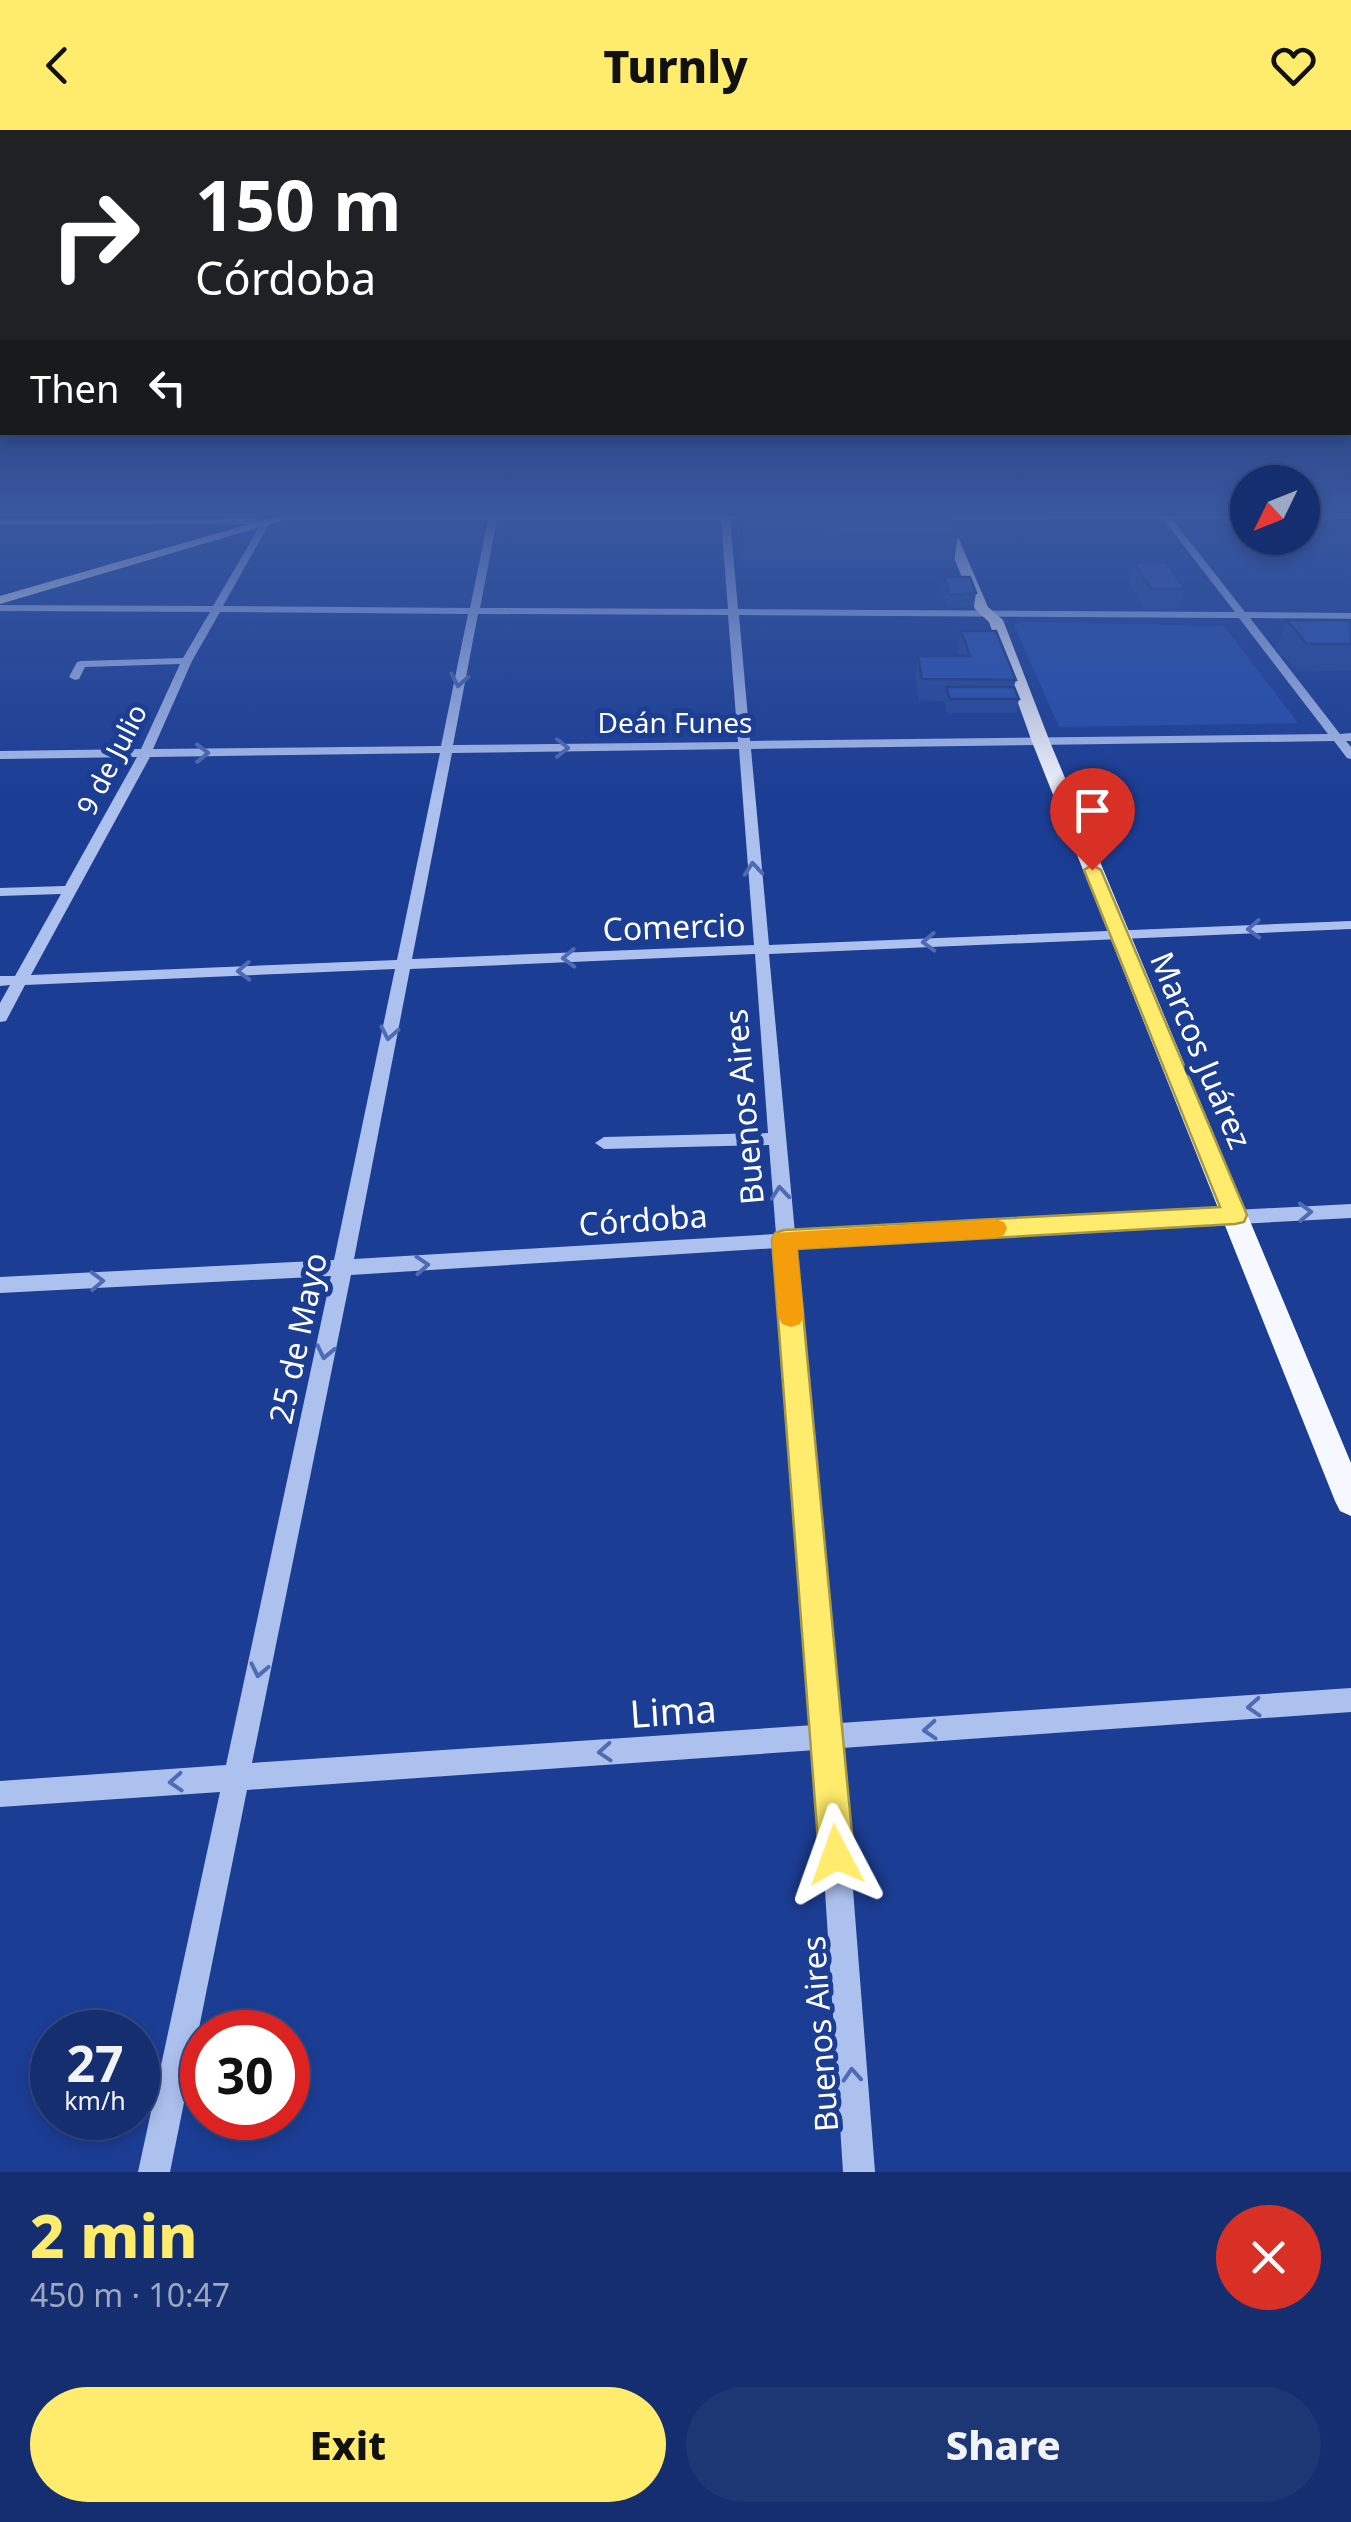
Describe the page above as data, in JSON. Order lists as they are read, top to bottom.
{
  "streets": {
    "main road": ["Marcos Juárez"],
    "street": [
      "Deán Funes",
      "9 de Julio",
      "Comercio",
      "Buenos Aires",
      "Córdoba",
      "25 de Mayo",
      "Lima"
    ]
  },
  "crossings": [
    ["Deán Funes", "9 de Julio"],
    ["Deán Funes", "Marcos Juárez"],
    ["Deán Funes", "Buenos Aires"],
    ["Deán Funes", "25 de Mayo"],
    ["9 de Julio", "Comercio"],
    ["Comercio", "Marcos Juárez"],
    ["Comercio", "Buenos Aires"],
    ["Comercio", "25 de Mayo"],
    ["Marcos Juárez", "Córdoba"],
    ["Buenos Aires", "Córdoba"],
    ["Buenos Aires", "Lima"],
    ["Córdoba", "25 de Mayo"],
    ["25 de Mayo", "Lima"]
  ],
  "one_way": [
    "Deán Funes",
    "Comercio",
    "Buenos Aires",
    "Córdoba",
    "25 de Mayo",
    "Lima"
  ],
  "north": "bottom left",
  "page": {
    "header": "Turnly",
    "turn": ["150 m", "Córdoba"],
    "then": "Then",
    "speed": "27 km/h",
    "limit": "30",
    "heading": ["2 min", "450 m · 10:47"],
    "buttons": ["Exit", "Share"]
  }
}
